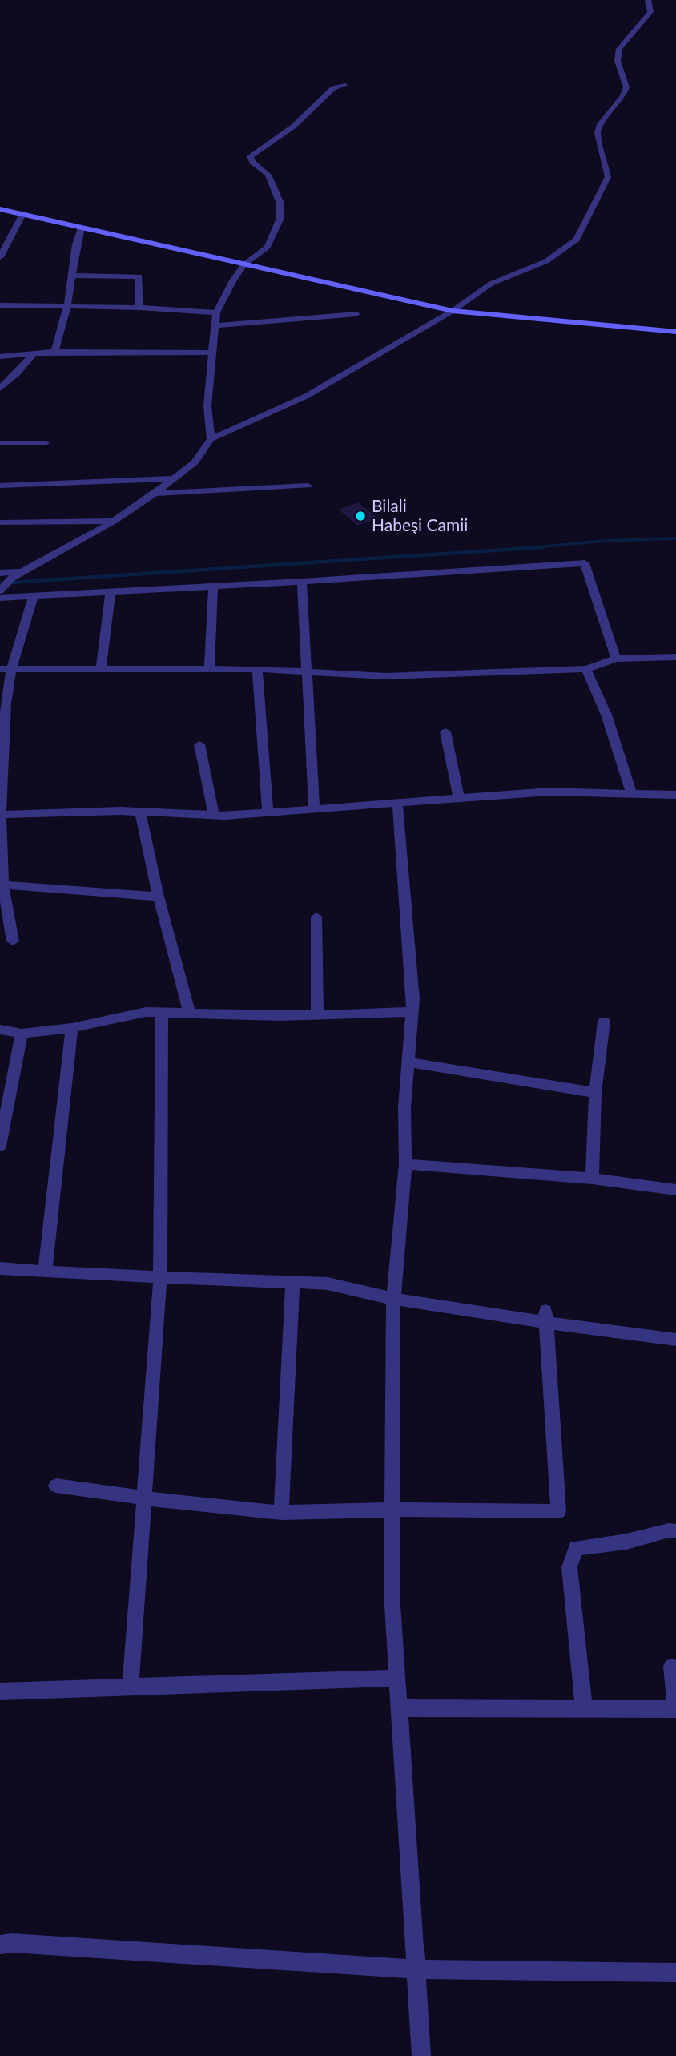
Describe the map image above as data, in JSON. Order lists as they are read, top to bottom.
{
  "places": ["Bilali Habeşi Camii"]
}
